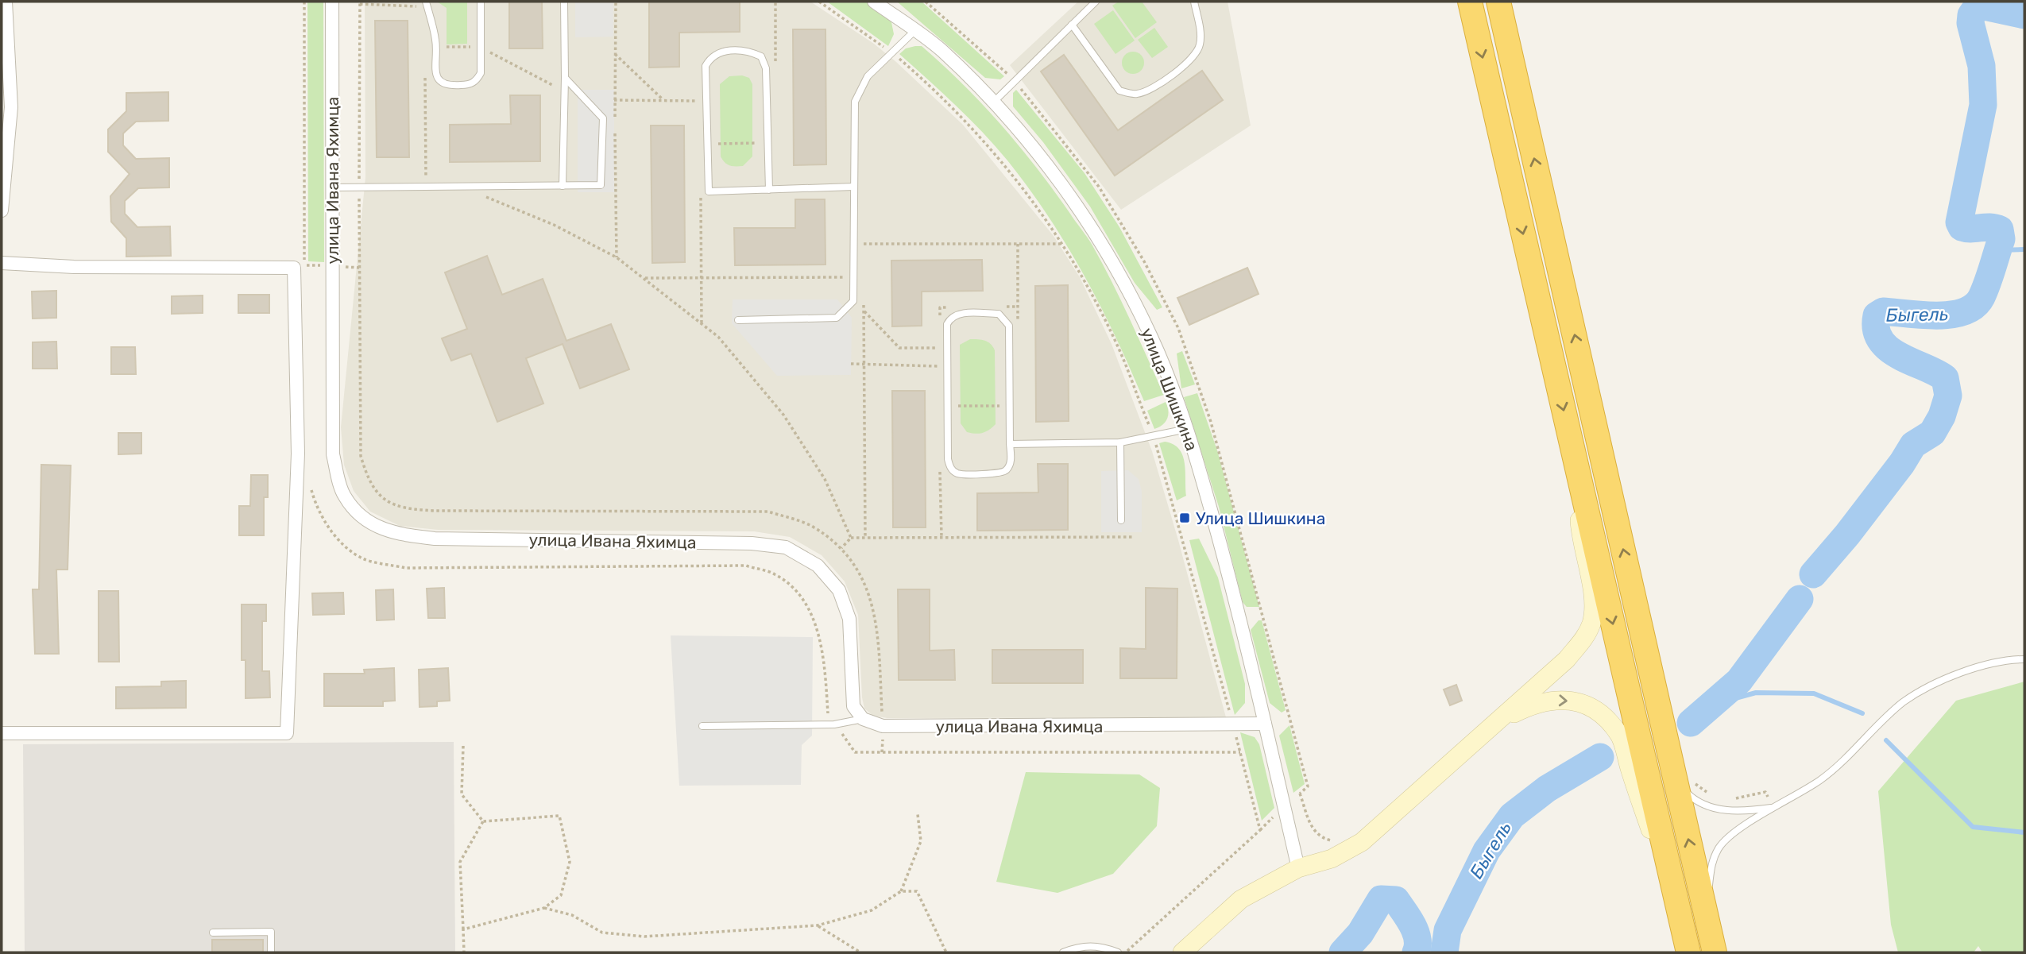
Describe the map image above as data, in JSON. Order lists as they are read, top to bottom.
{
  "streets": {
    "street": ["улица Ивана Яхимца", "улица Шишкина"]
  },
  "crossings": [
    ["улица Ивана Яхимца", "улица Шишкина"]
  ],
  "water": ["Быгель"],
  "places": {
    "transit": ["Улица Шишкина"]
  }
}
